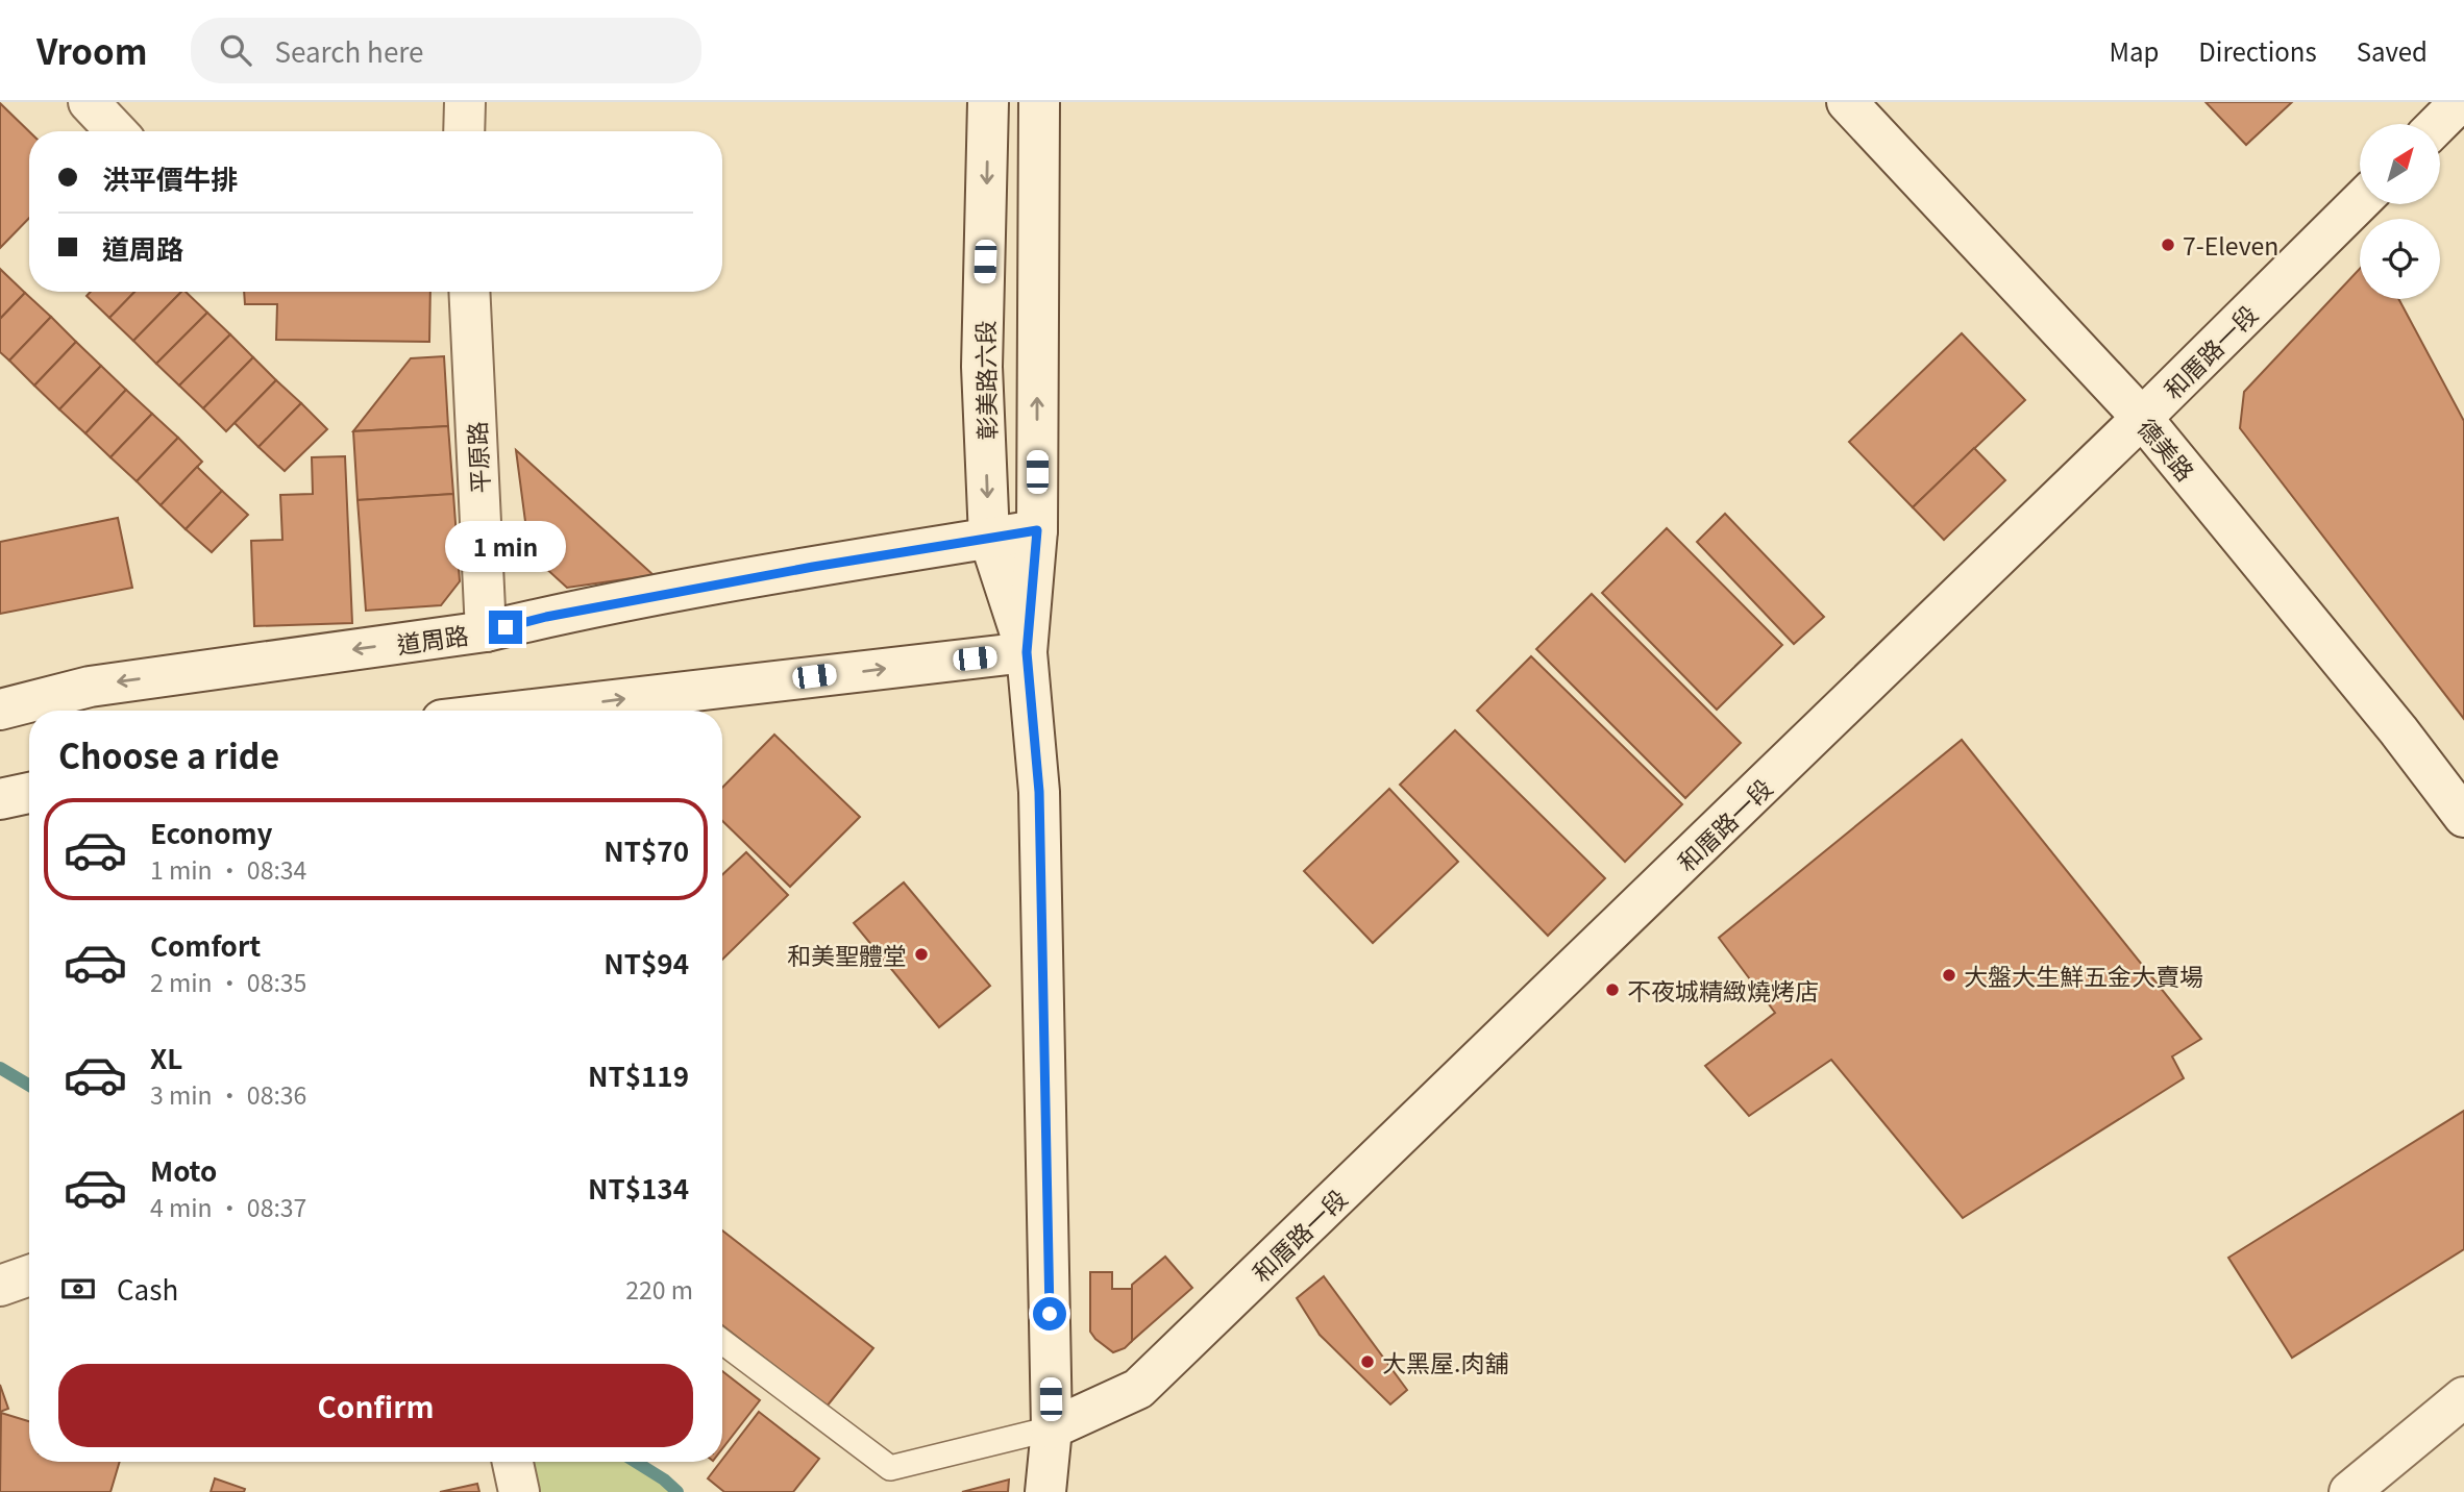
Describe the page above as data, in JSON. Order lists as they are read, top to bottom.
{
  "streets": {
    "street": [
      "和厝路一段",
      "彰美路六段",
      "德美路",
      "平原路",
      "道周路"
    ]
  },
  "crossings": [
    ["和厝路一段", "彰美路六段"],
    ["和厝路一段", "德美路"],
    ["彰美路六段", "道周路"],
    ["平原路", "道周路"]
  ],
  "one_way": ["道周路"],
  "places": [
    "7-Eleven",
    "和美聖體堂",
    "大盤大生鮮五金大賣場",
    "不夜城精緻燒烤店",
    "大黑屋.肉舖"
  ],
  "north": "top right",
  "page": {
    "header": "Vroom",
    "search": "Search here",
    "nav": ["Map", "Directions", "Saved"],
    "banner": ["洪平價牛排", "道周路"],
    "bubble": "1 min",
    "heading": "Choose a ride",
    "list": [
      {
        "name": "Economy",
        "note": "1 min · 08:34",
        "value": "NT$70"
      },
      {
        "name": "Comfort",
        "note": "2 min · 08:35",
        "value": "NT$94"
      },
      {
        "name": "XL",
        "note": "3 min · 08:36",
        "value": "NT$119"
      },
      {
        "name": "Moto",
        "note": "4 min · 08:37",
        "value": "NT$134"
      }
    ],
    "pay": ["Cash", "220 m"],
    "buttons": "Confirm"
  }
}
